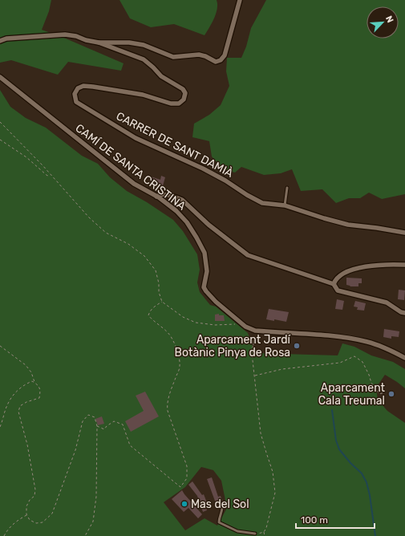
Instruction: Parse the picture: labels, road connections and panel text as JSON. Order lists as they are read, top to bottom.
{
  "streets": {
    "street": ["CARRER DE SANT DAMIÀ", "CAMÍ DE SANTA CRISTINA"]
  },
  "places": ["Aparcament Jardí Botànic Pinya de Rosa", "Aparcament Cala Treumal", "Mas del Sol"],
  "scale_bar": "100 m",
  "north": "top right"
}
